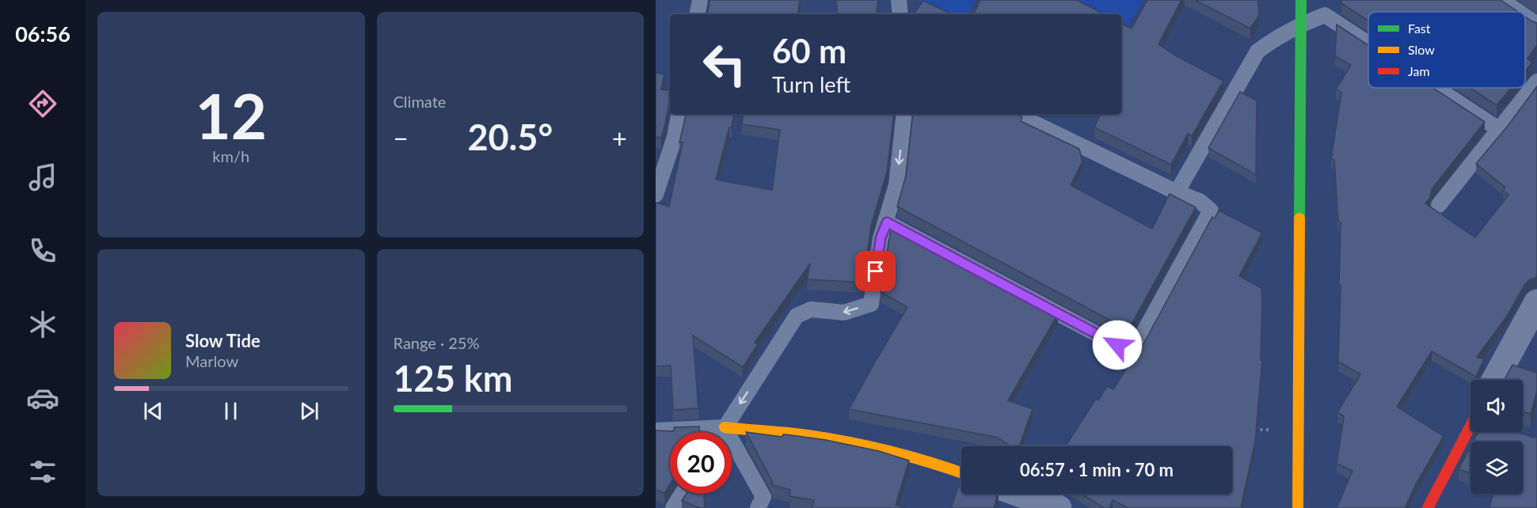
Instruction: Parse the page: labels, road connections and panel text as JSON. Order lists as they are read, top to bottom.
{
  "legend": ["Fast", "Slow", "Jam"],
  "page": {
    "tabs": "06:56",
    "tile": [
      ["12", "km/h"],
      "Climate",
      ["Range · 25%", "125 km"]
    ],
    "turn": ["60 m", "Turn left"],
    "heat": ["−", "20.5°", "+"],
    "song": ["Slow Tide", "Marlow"],
    "limit": "20",
    "trip": "06:57 · 1 min · 70 m"
  }
}
